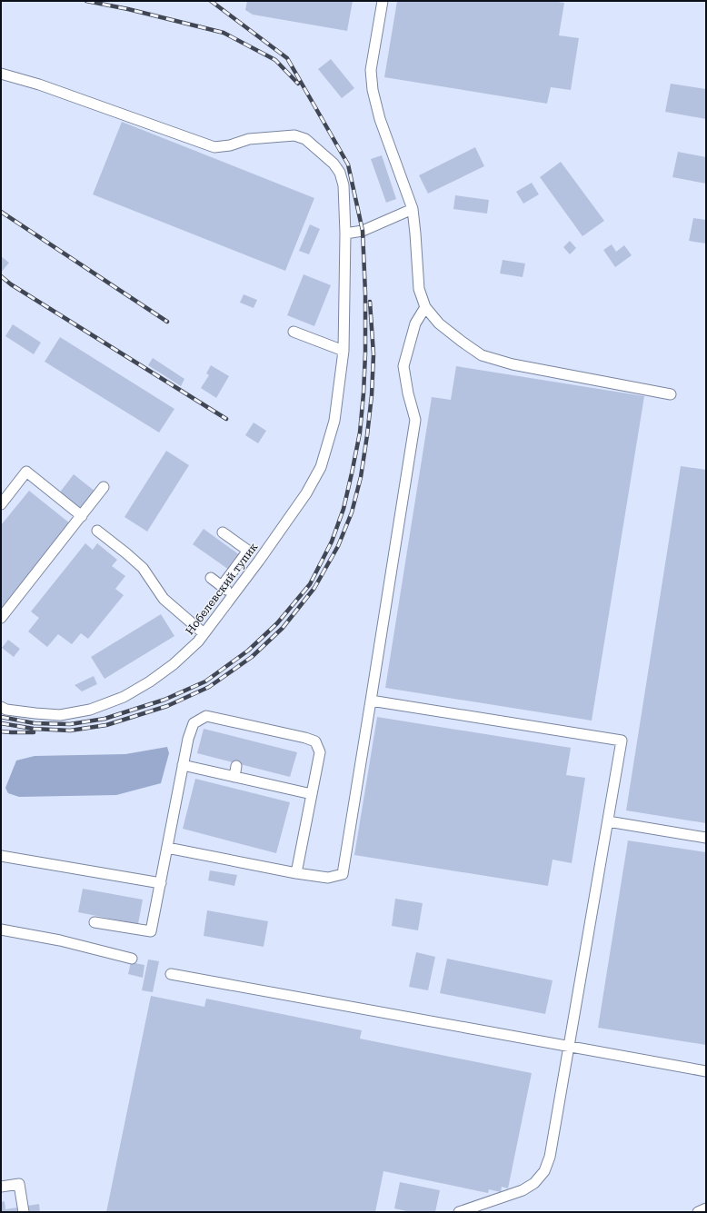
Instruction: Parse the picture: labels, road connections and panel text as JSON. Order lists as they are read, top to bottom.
{
  "streets": {
    "street": ["Нобелевский тупик"]
  }
}
